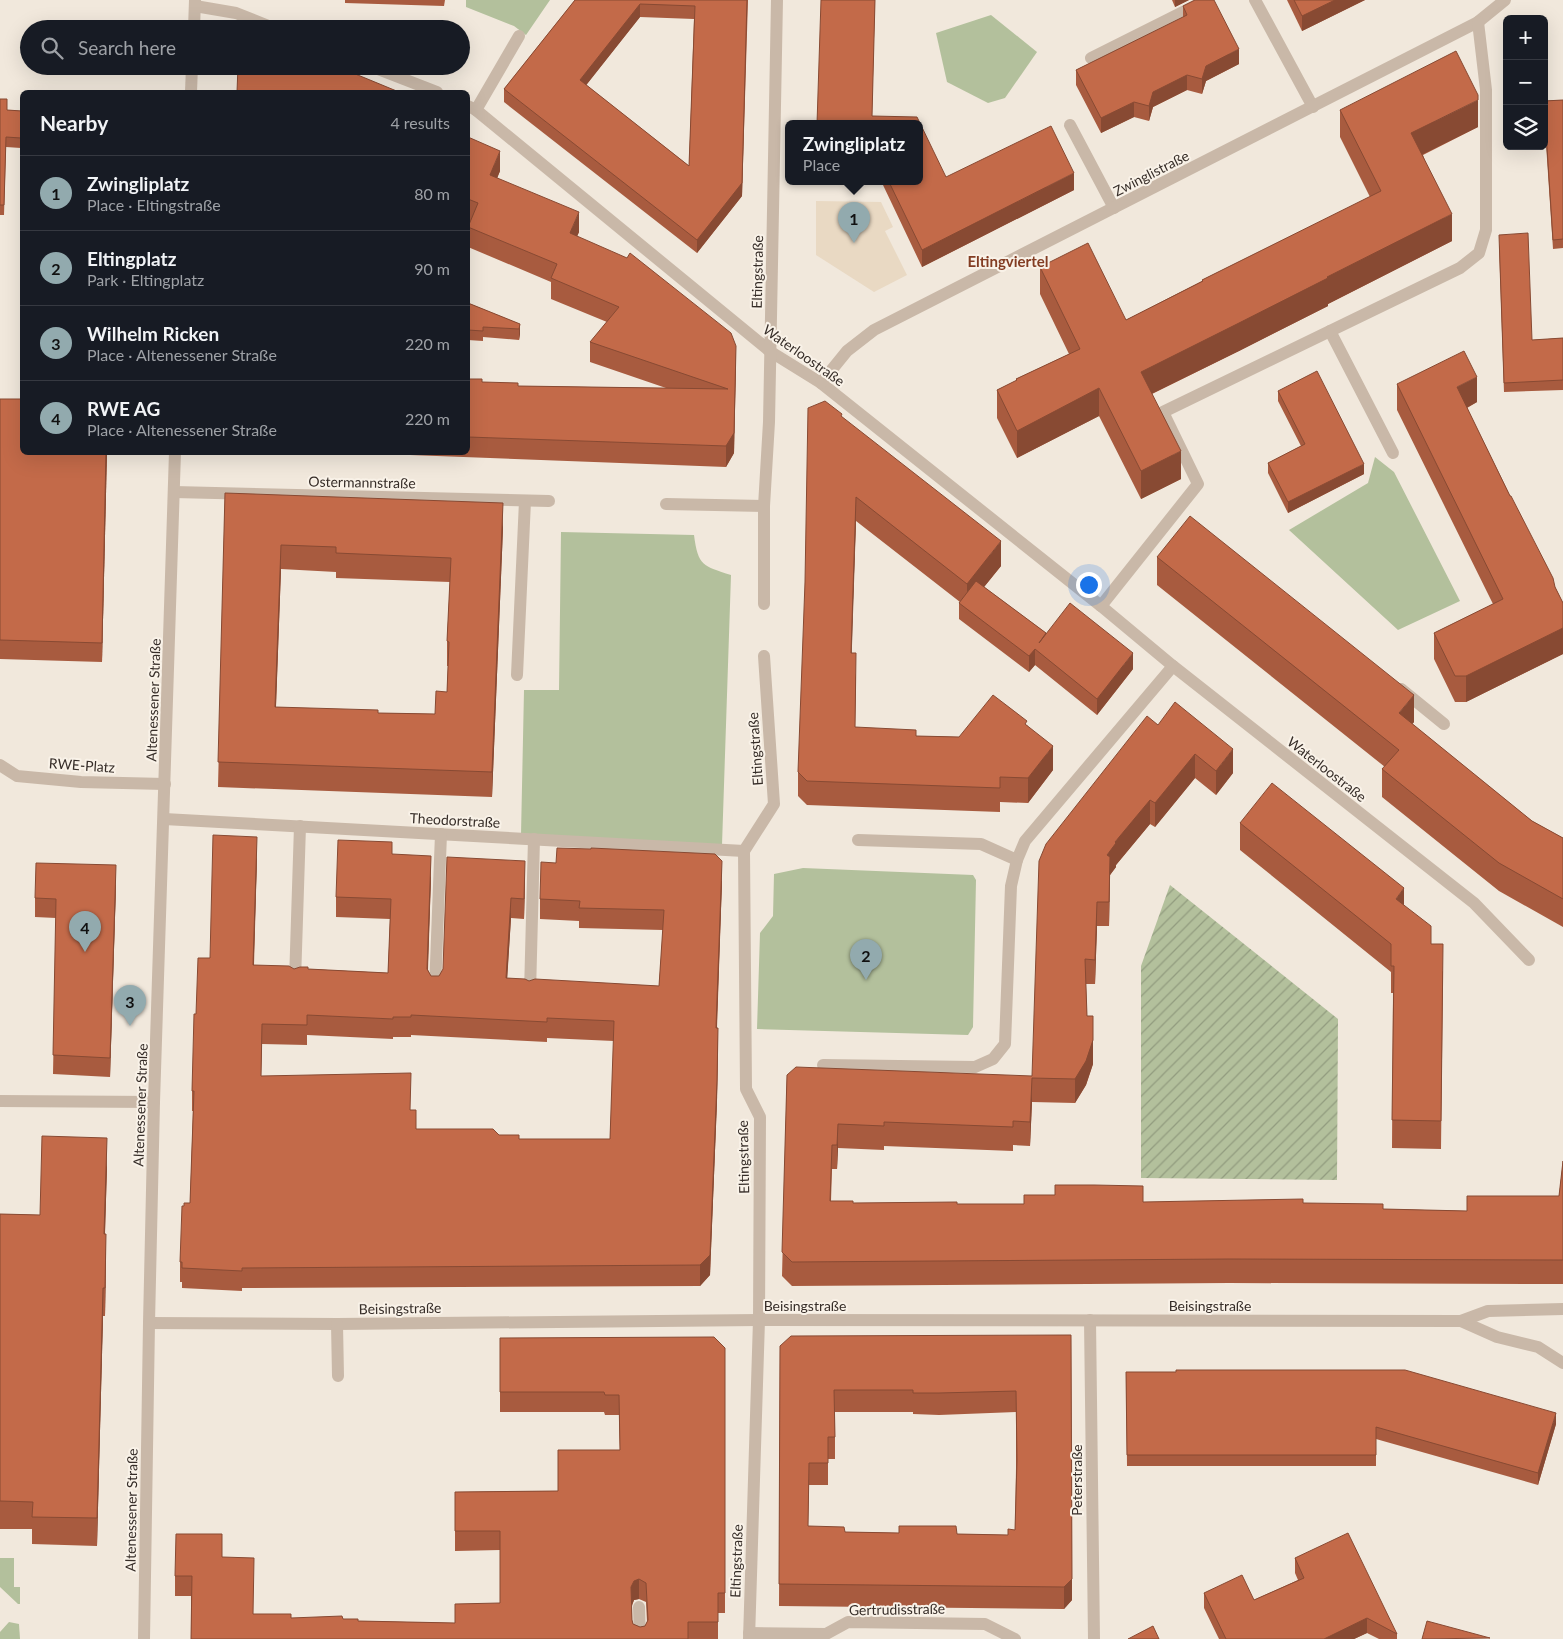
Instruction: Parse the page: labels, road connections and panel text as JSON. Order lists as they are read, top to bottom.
{
  "streets": {
    "street": [
      "Zwinglistraße",
      "Eltingstraße",
      "Waterloostraße",
      "Ostermannstraße",
      "Altenessener Straße",
      "RWE-Platz",
      "Theodorstraße",
      "Beisingstraße",
      "Peterstraße",
      "Gertrudisstraße"
    ]
  },
  "crossings": [
    ["Zwinglistraße", "Waterloostraße"],
    ["Eltingstraße", "Waterloostraße"],
    ["Eltingstraße", "Theodorstraße"],
    ["Eltingstraße", "Beisingstraße"],
    ["Eltingstraße", "Gertrudisstraße"],
    ["Ostermannstraße", "Altenessener Straße"],
    ["Altenessener Straße", "RWE-Platz"],
    ["Altenessener Straße", "Theodorstraße"],
    ["Altenessener Straße", "Beisingstraße"],
    ["Beisingstraße", "Peterstraße"]
  ],
  "districts": ["Eltingviertel"],
  "page": {
    "map_buttons": ["+", "−"],
    "search": "Search here",
    "heading": ["Nearby", "4 results"],
    "popup": ["Zwingliplatz", "Place"],
    "list": [
      {
        "mark": "1",
        "name": "Zwingliplatz",
        "note": "Place · Eltingstraße",
        "value": "80 m"
      },
      {
        "mark": "2",
        "name": "Eltingplatz",
        "note": "Park · Eltingplatz",
        "value": "90 m"
      },
      {
        "mark": "3",
        "name": "Wilhelm Ricken",
        "note": "Place · Altenessener Straße",
        "value": "220 m"
      },
      {
        "mark": "4",
        "name": "RWE AG",
        "note": "Place · Altenessener Straße",
        "value": "220 m"
      }
    ],
    "pins": [
      "1",
      "4",
      "2",
      "3"
    ]
  }
}
